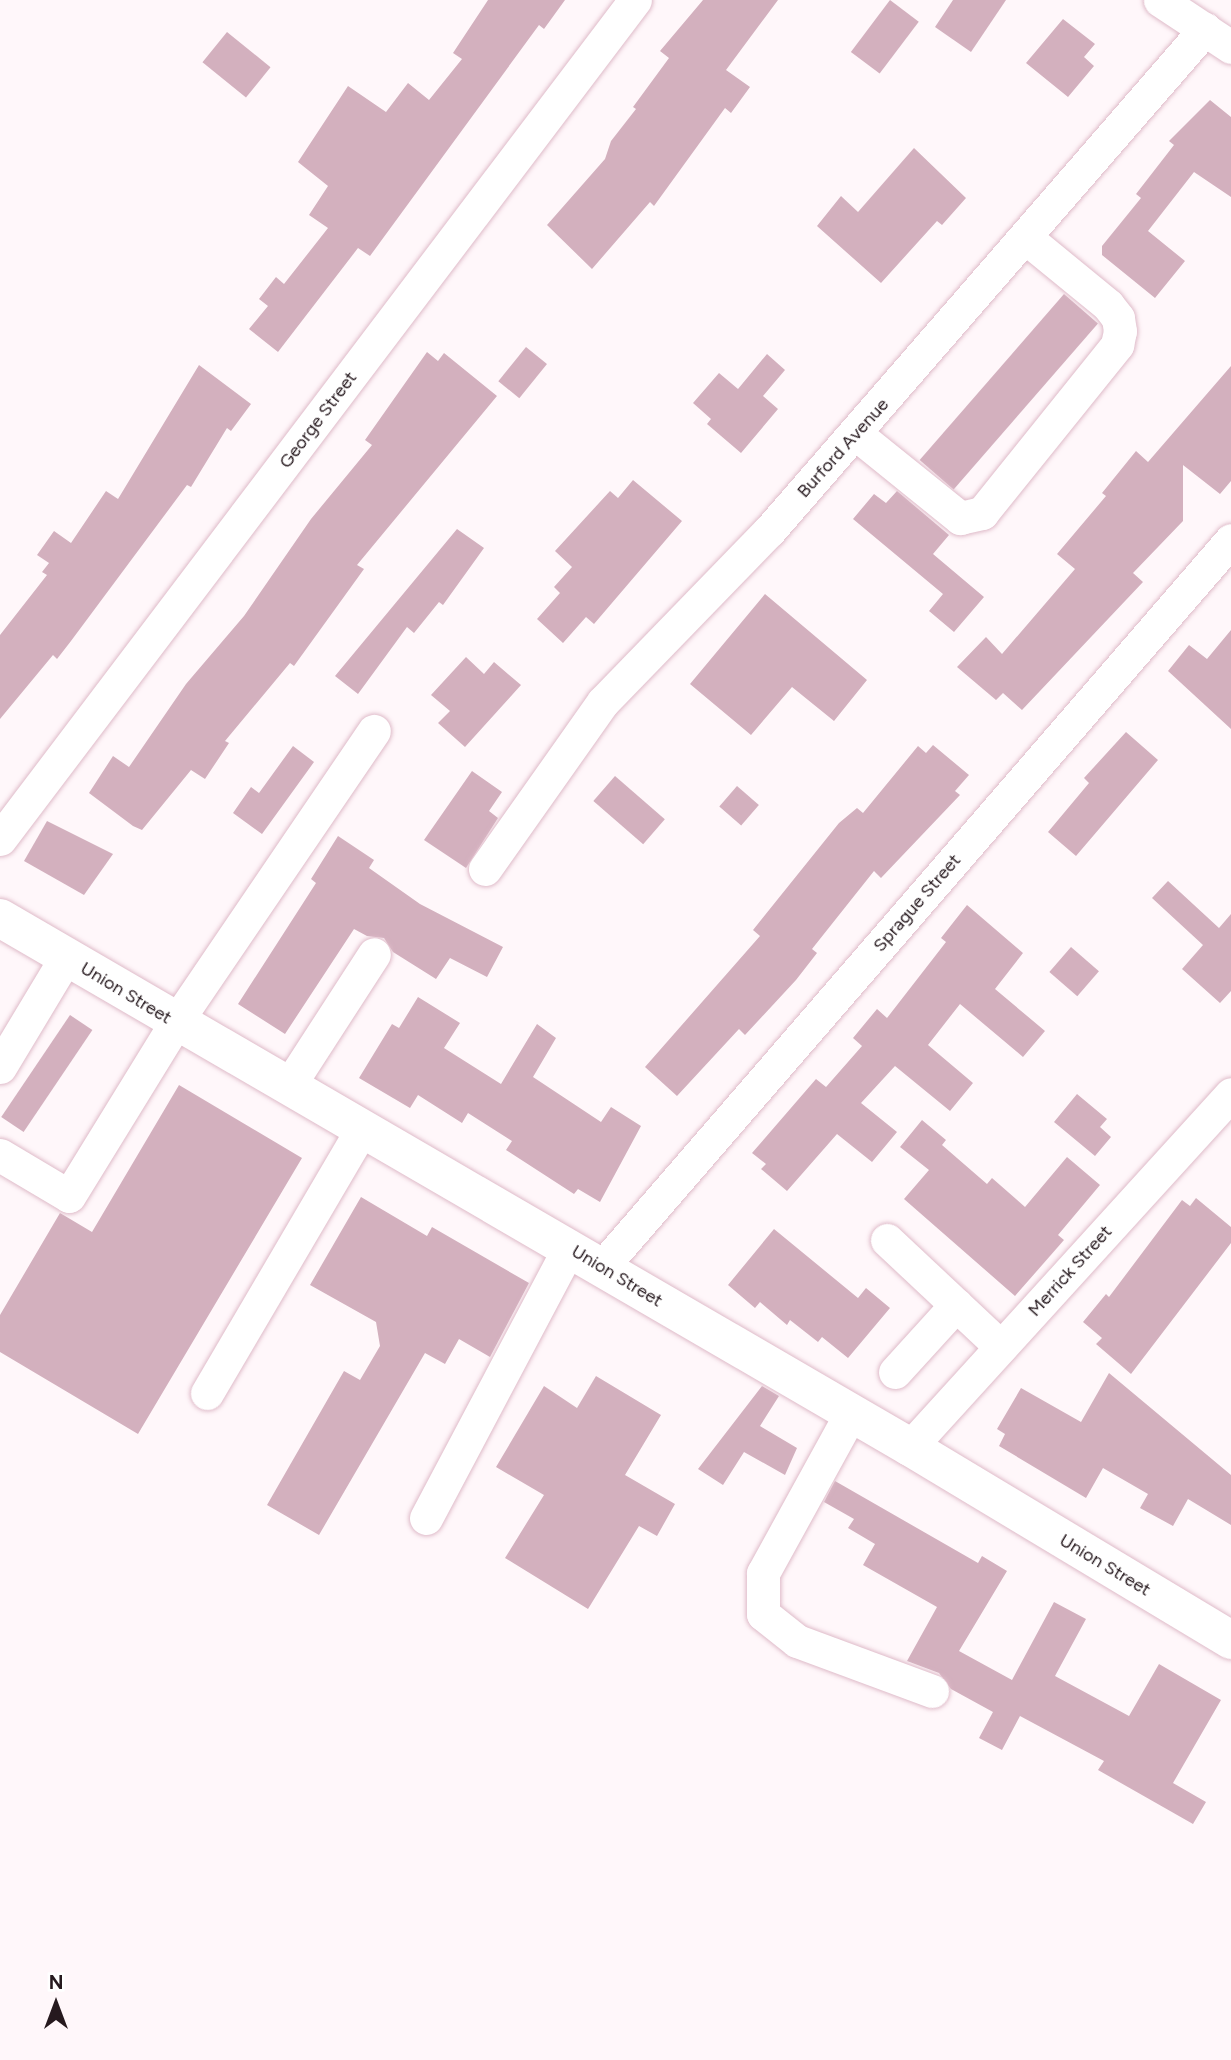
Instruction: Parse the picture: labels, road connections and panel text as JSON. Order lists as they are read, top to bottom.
{
  "streets": {
    "main road": ["Union Street"],
    "street": [
      "George Street",
      "Burford Avenue",
      "Sprague Street",
      "Merrick Street"
    ]
  },
  "crossings": [
    ["Sprague Street", "Union Street"],
    ["Union Street", "Merrick Street"]
  ],
  "north": "top"
}
